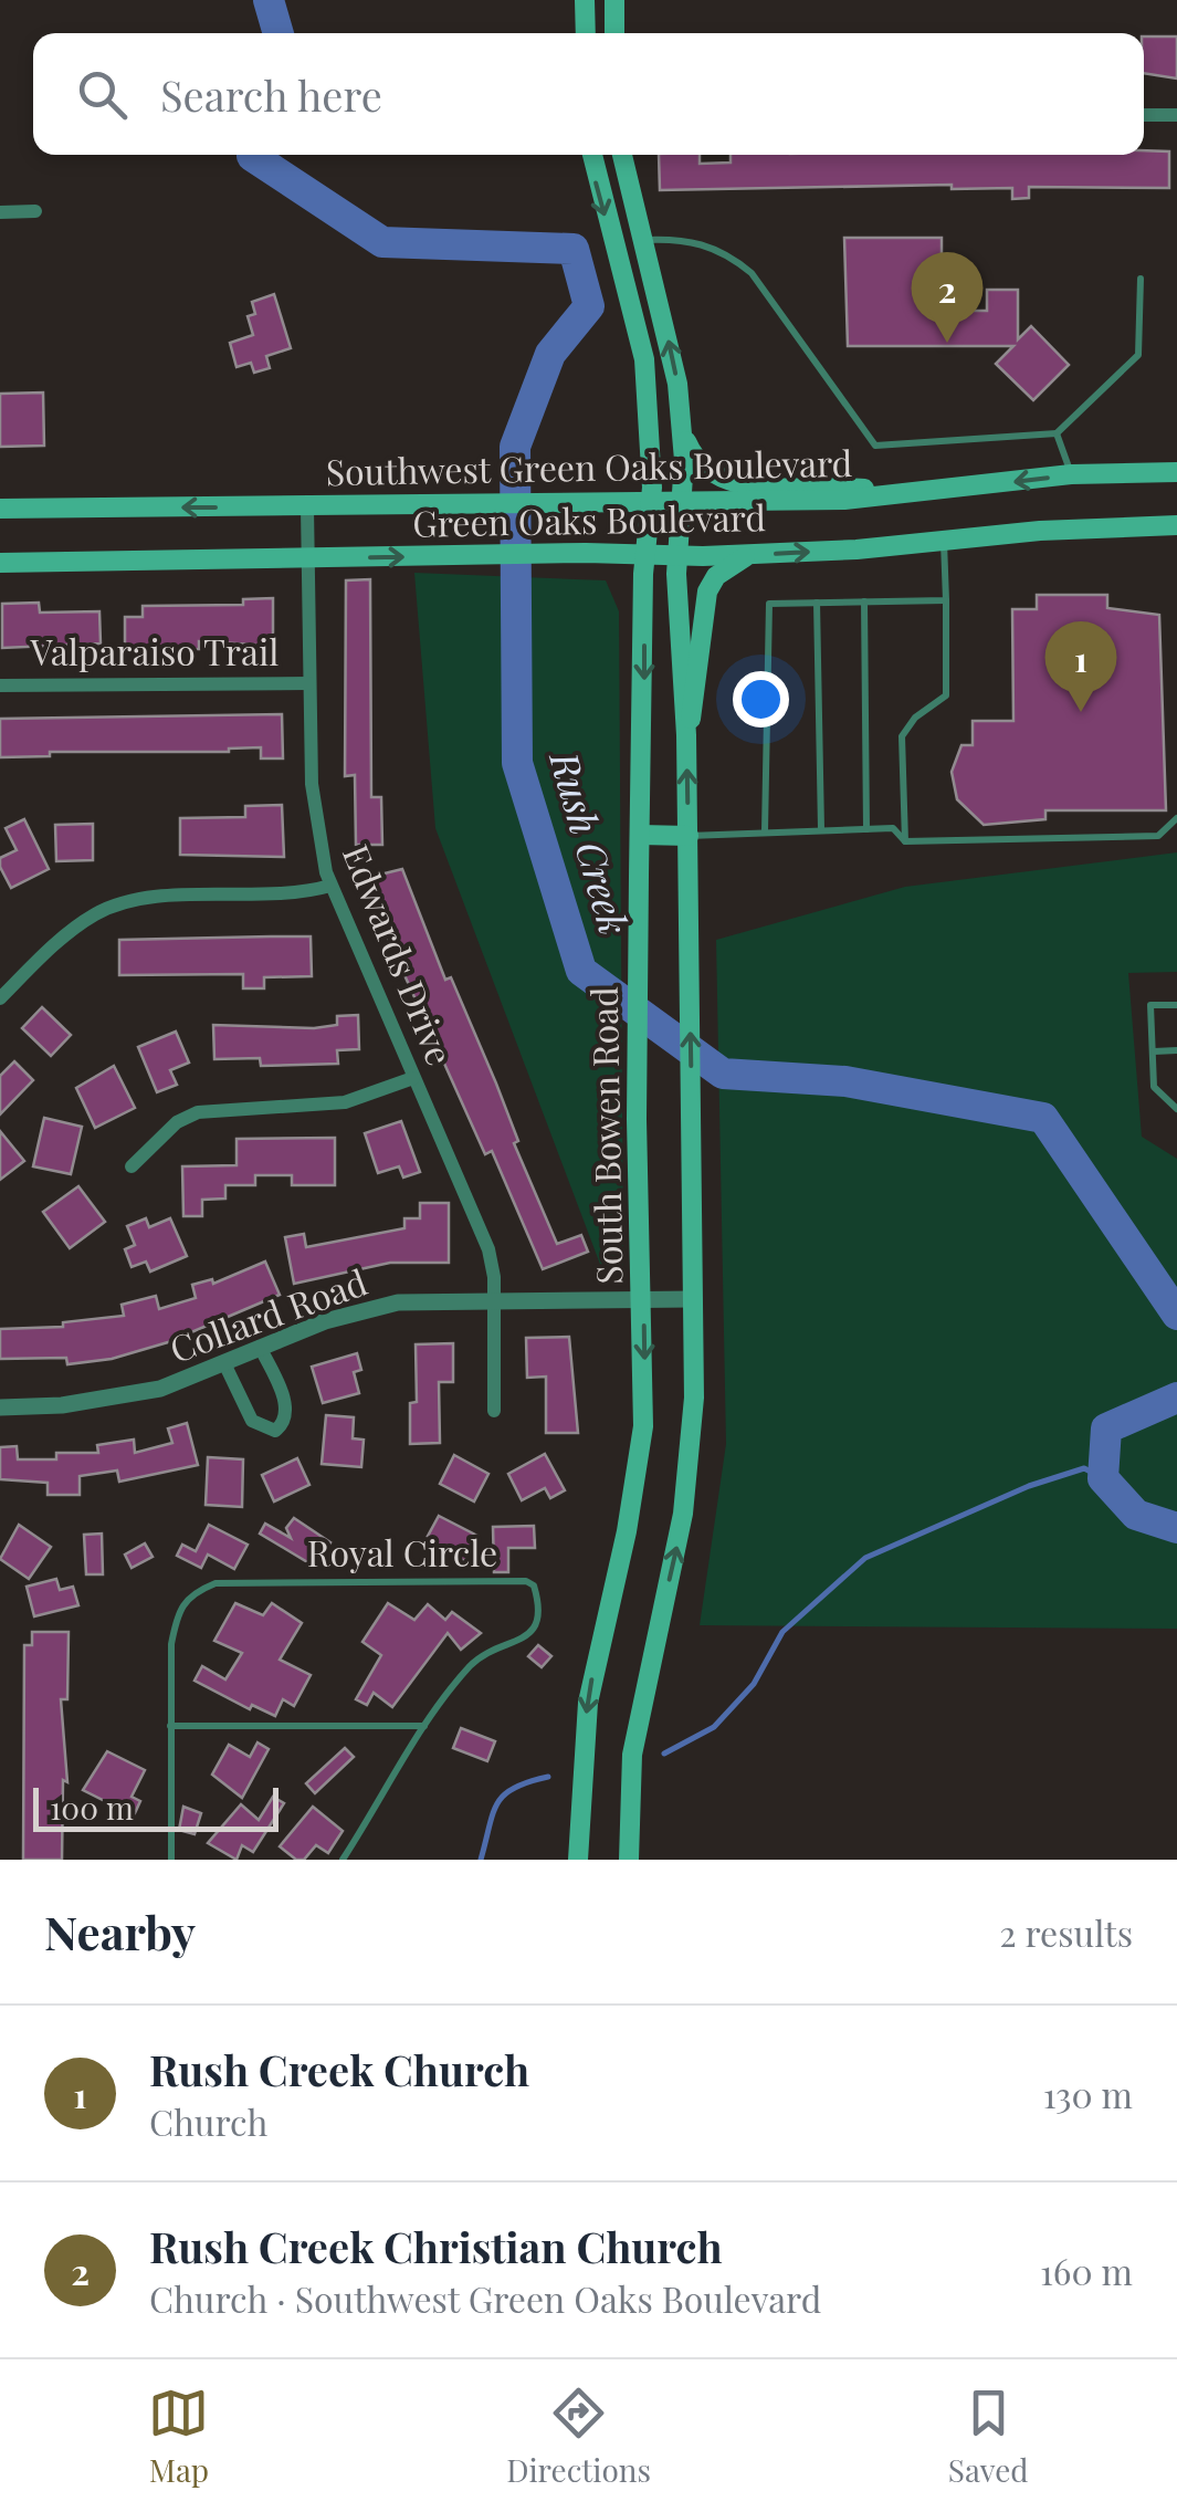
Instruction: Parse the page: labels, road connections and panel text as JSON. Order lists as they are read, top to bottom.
{
  "streets": {
    "main road": ["Southwest Green Oaks Boulevard", "Green Oaks Boulevard", "South Bowen Road"],
    "street": ["Valparaiso Trail", "Edwards Drive", "Collard Road"],
    "lane": ["Royal Circle"]
  },
  "crossings": [
    ["Southwest Green Oaks Boulevard", "Edwards Drive"],
    ["Southwest Green Oaks Boulevard", "South Bowen Road"],
    ["Green Oaks Boulevard", "Edwards Drive"],
    ["Green Oaks Boulevard", "South Bowen Road"],
    ["Valparaiso Trail", "Edwards Drive"],
    ["Edwards Drive", "Collard Road"],
    ["South Bowen Road", "Collard Road"]
  ],
  "one_way": ["Southwest Green Oaks Boulevard", "Green Oaks Boulevard"],
  "water": ["Rush Creek"],
  "scale_bar": "100 m",
  "page": {
    "search": "Search here",
    "pins": ["2", "1"],
    "scale": "100 m",
    "heading": ["Nearby", "2 results"],
    "list": [
      {
        "mark": "1",
        "name": "Rush Creek Church",
        "note": "Church",
        "value": "130 m"
      },
      {
        "mark": "2",
        "name": "Rush Creek Christian Church",
        "note": "Church · Southwest Green Oaks Boulevard",
        "value": "160 m"
      }
    ],
    "nav": ["Map", "Directions", "Saved"]
  }
}
